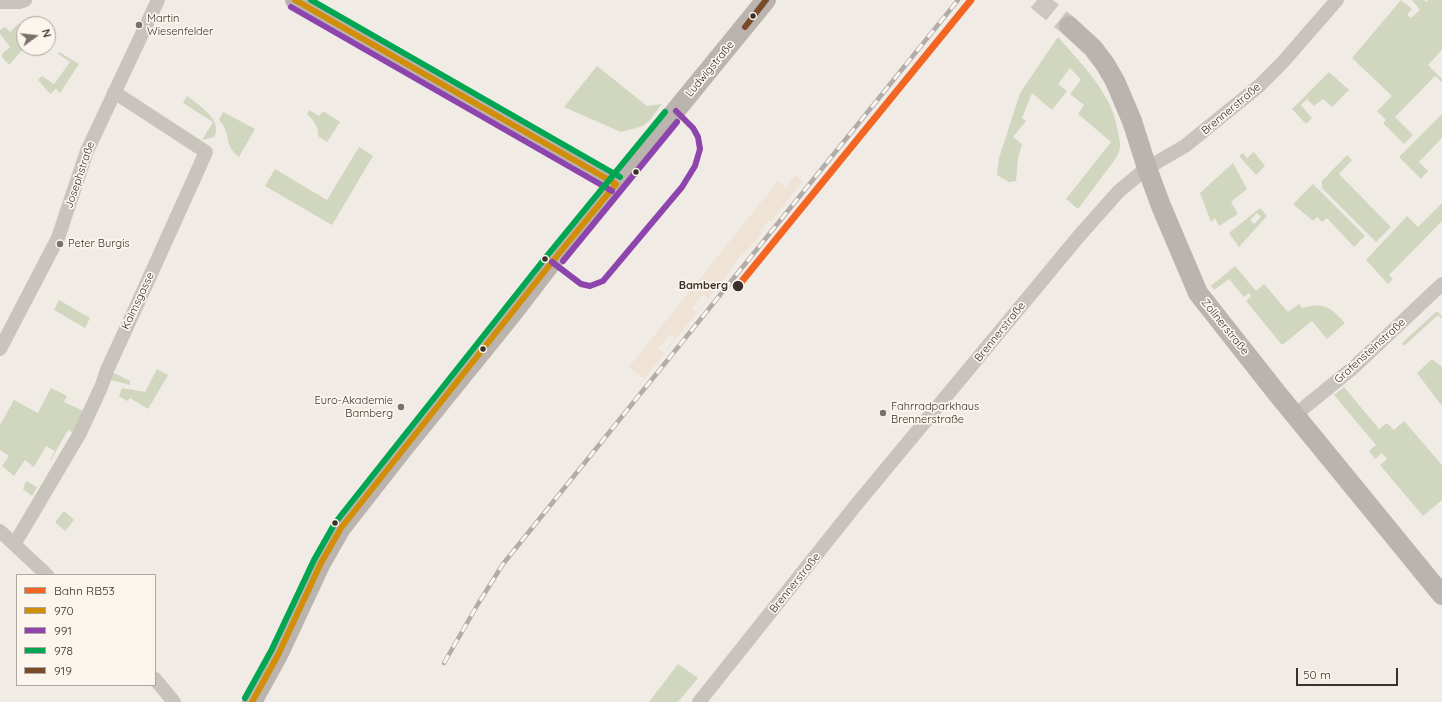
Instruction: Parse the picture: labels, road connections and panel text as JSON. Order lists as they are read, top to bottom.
{
  "streets": {
    "street": [
      "Ludwigstraße",
      "Brennerstraße",
      "Josephstraße",
      "Kaimsgasse",
      "Zollnerstraße",
      "Grafensteinstraße"
    ]
  },
  "crossings": [
    ["Brennerstraße", "Zollnerstraße"],
    ["Josephstraße", "Kaimsgasse"],
    ["Zollnerstraße", "Grafensteinstraße"]
  ],
  "places": [
    "Martin Wiesenfelder",
    "Peter Burgis",
    "Bamberg",
    "Euro-Akademie Bamberg",
    "Fahrradparkhaus Brennerstraße"
  ],
  "lines": [
    "rail line RB53",
    "transit line 970",
    "transit line 978",
    "transit line 919",
    "transit line 991"
  ],
  "legend": [
    "Bahn RB53",
    "970",
    "991",
    "978",
    "919"
  ],
  "scale_bar": "50 m",
  "north": "right"
}
